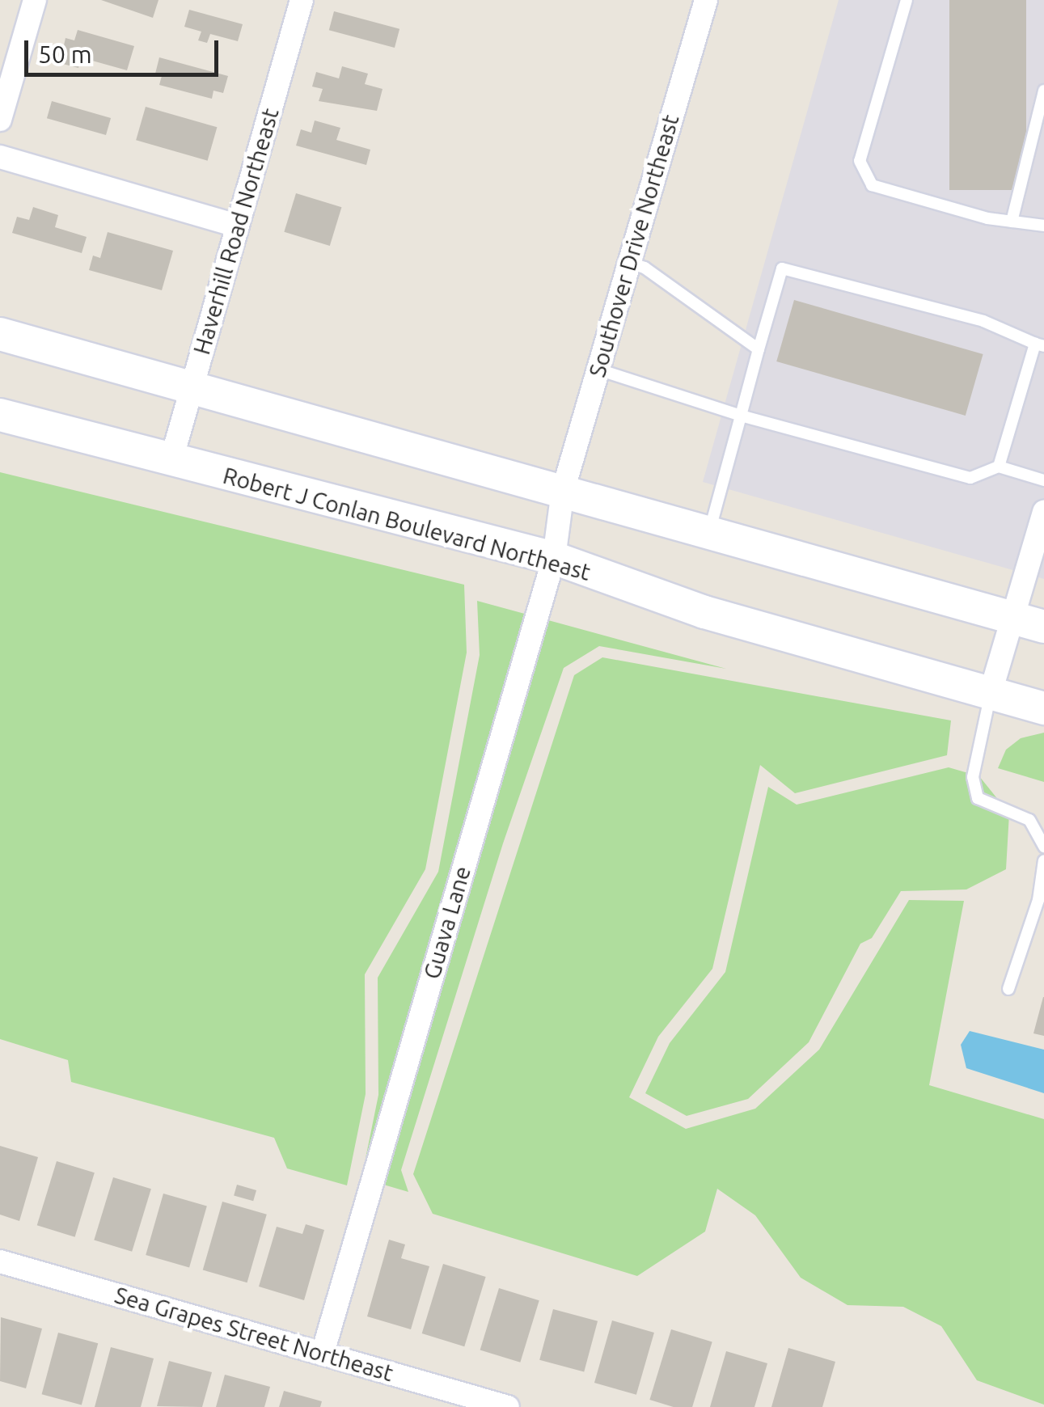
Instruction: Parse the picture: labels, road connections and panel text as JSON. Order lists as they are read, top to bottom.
{
  "streets": {
    "main road": ["Robert J Conlan Boulevard Northeast"],
    "street": [
      "Haverhill Road Northeast",
      "Southover Drive Northeast",
      "Guava Lane",
      "Sea Grapes Street Northeast"
    ]
  },
  "crossings": [
    ["Haverhill Road Northeast", "Robert J Conlan Boulevard Northeast"],
    ["Southover Drive Northeast", "Guava Lane"],
    ["Robert J Conlan Boulevard Northeast", "Guava Lane"],
    ["Guava Lane", "Sea Grapes Street Northeast"]
  ],
  "scale_bar": "50 m"
}
